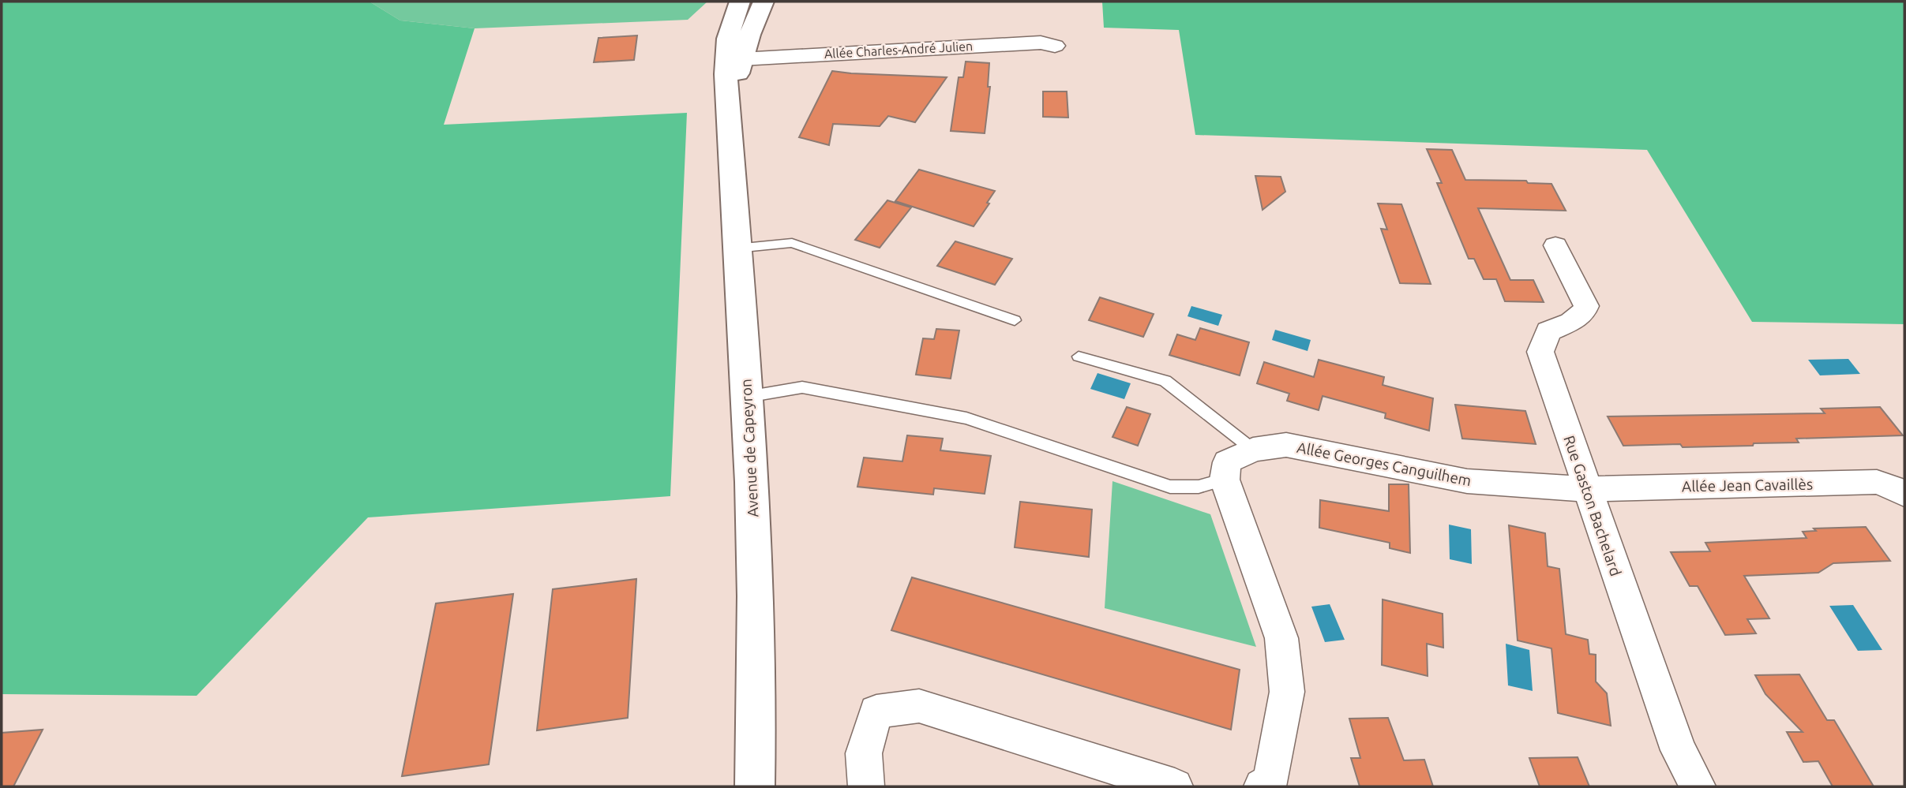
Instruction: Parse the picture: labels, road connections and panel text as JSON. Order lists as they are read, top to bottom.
{
  "streets": {
    "main road": ["Avenue de Capeyron"],
    "street": [
      "Allée Charles-André Julien",
      "Allée Georges Canguilhem",
      "Allée Jean Cavaillès",
      "Rue Gaston Bachelard"
    ]
  },
  "crossings": [
    ["Allée Charles-André Julien", "Avenue de Capeyron"],
    ["Allée Georges Canguilhem", "Allée Jean Cavaillès"],
    ["Allée Georges Canguilhem", "Rue Gaston Bachelard"],
    ["Allée Jean Cavaillès", "Rue Gaston Bachelard"]
  ]
}
